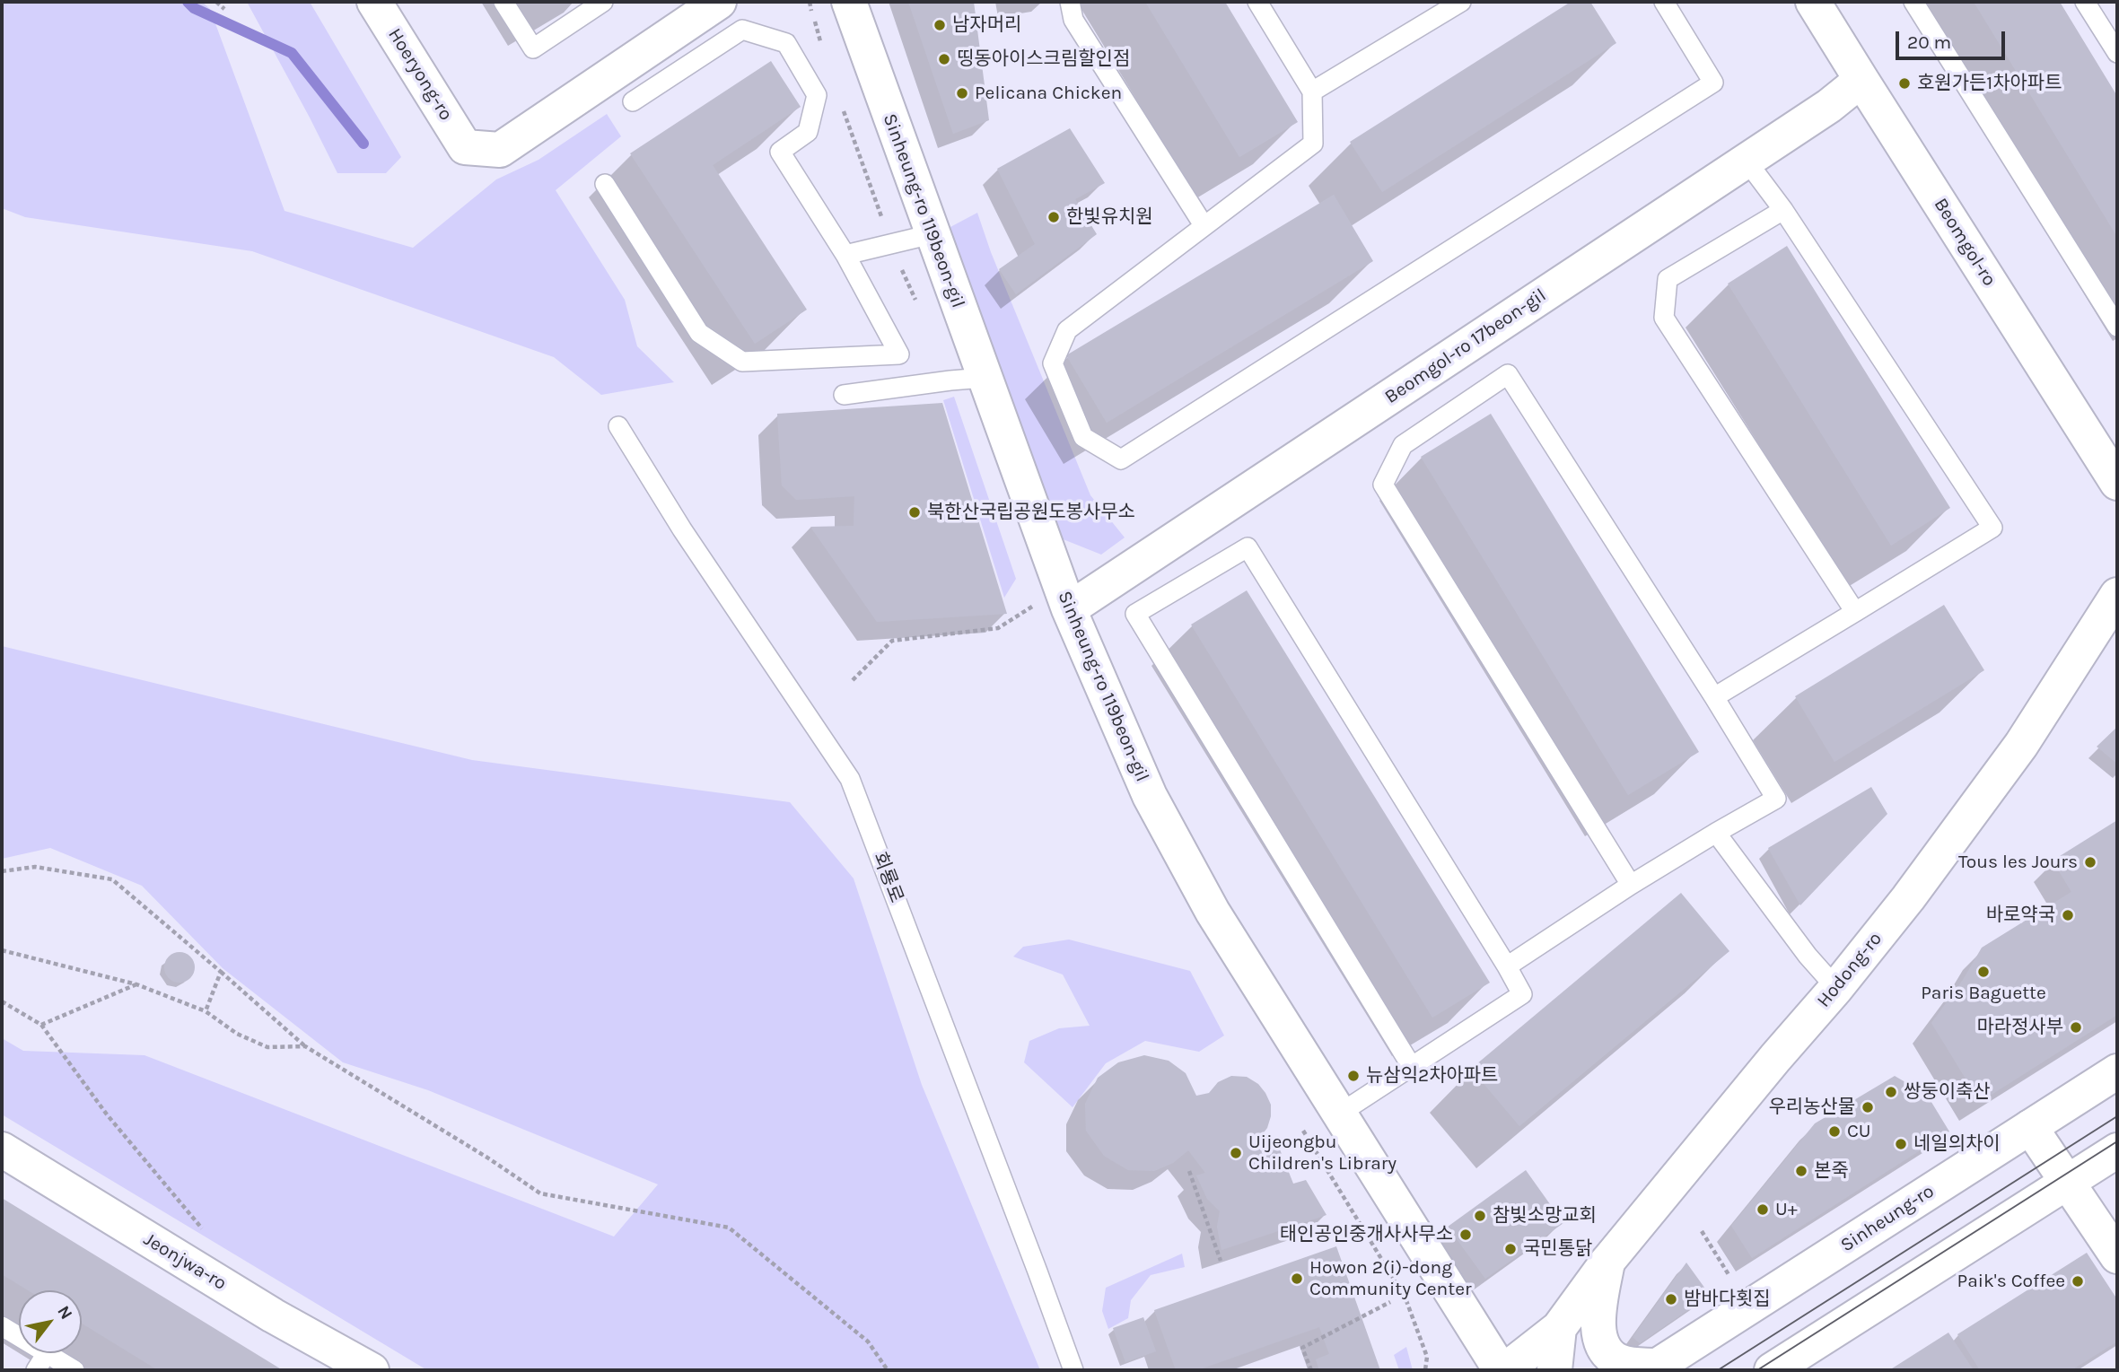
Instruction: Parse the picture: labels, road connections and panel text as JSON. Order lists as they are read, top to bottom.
{
  "streets": {
    "street": [
      "Hoeryong-ro",
      "Sinheung-ro 119beon-gil",
      "Beomgol-ro",
      "Beomgol-ro 17beon-gil",
      "Hodong-ro",
      "Sinheung-ro",
      "Jeonjwa-ro"
    ],
    "lane": ["회룡로"]
  },
  "crossings": [
    ["Sinheung-ro 119beon-gil", "Beomgol-ro 17beon-gil"],
    ["Sinheung-ro 119beon-gil", "Hodong-ro"],
    ["Beomgol-ro", "Beomgol-ro 17beon-gil"],
    ["Hodong-ro", "Sinheung-ro"]
  ],
  "places": [
    "남자머리",
    "띵동아이스크림할인점",
    "호원가든1차아파트",
    "Pelicana Chicken",
    "한빛유치원",
    "북한산국립공원도봉사무소",
    "Tous les Jours",
    "바로약국",
    "Paris Baguette",
    "마라정사부",
    "뉴삼익2차아파트",
    "쌍둥이축산",
    "우리농산물",
    "CU",
    "네일의차이",
    "Uijeongbu Children's Library",
    "본죽",
    "U+",
    "참빛소망교회",
    "태인공인중개사사무소",
    "국민통닭",
    "Howon 2(i)-dong Community Center",
    "Paik's Coffee",
    "밤바다횟집"
  ],
  "scale_bar": "20 m",
  "north": "top right"
}
